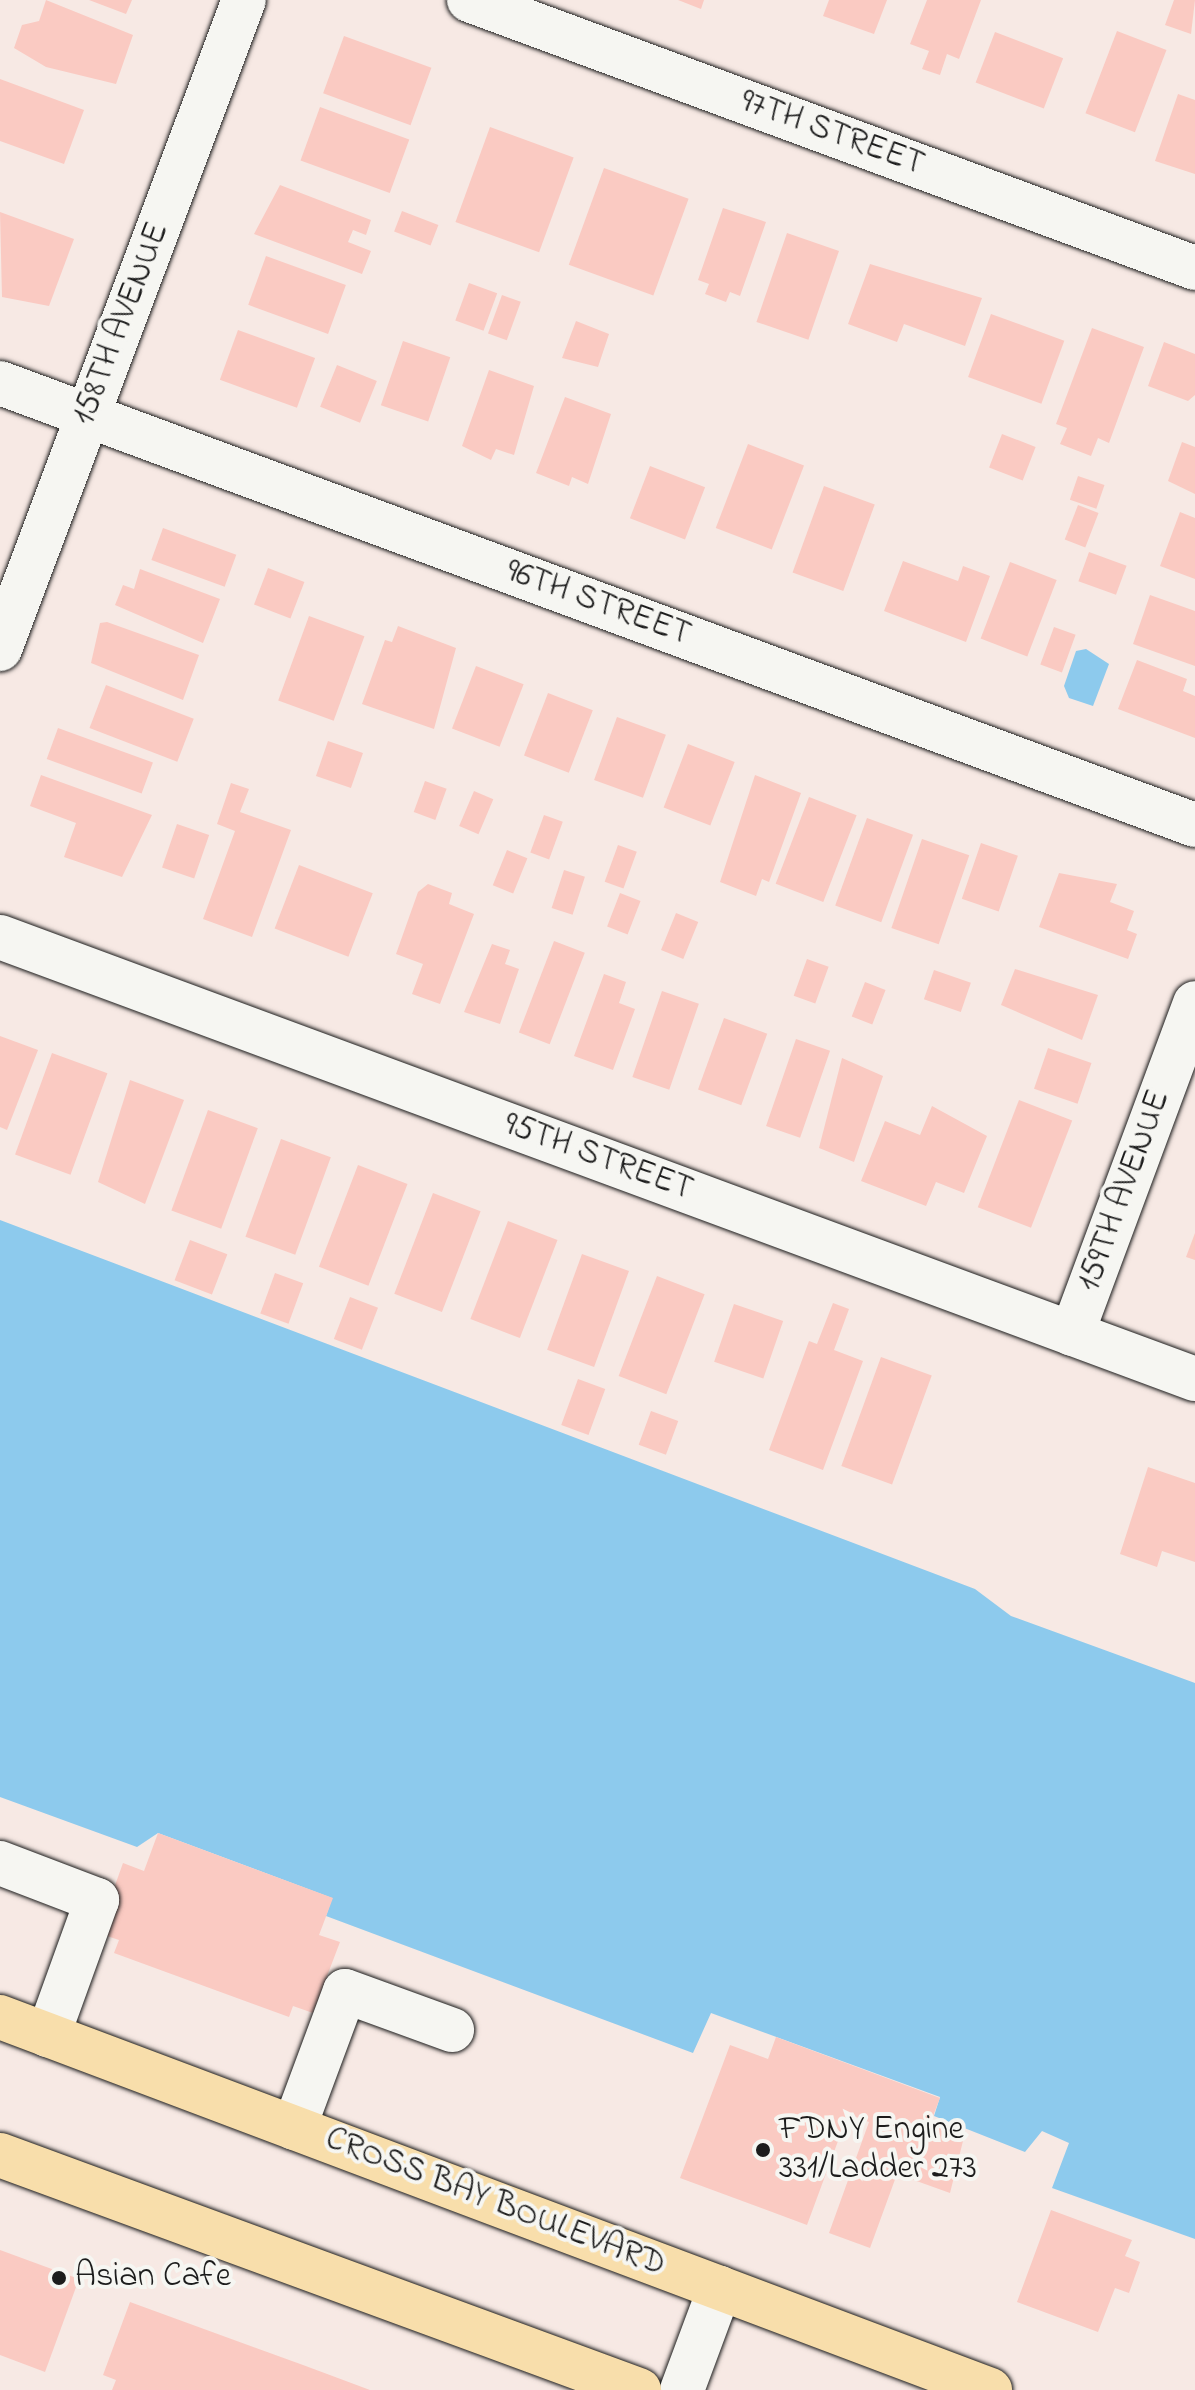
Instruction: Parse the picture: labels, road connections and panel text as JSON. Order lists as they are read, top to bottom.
{
  "streets": {
    "main road": ["CROSS BAY BOULEVARD"],
    "street": [
      "97TH STREET",
      "158TH AVENUE",
      "96TH STREET",
      "95TH STREET",
      "159TH AVENUE"
    ]
  },
  "crossings": [
    ["158TH AVENUE", "96TH STREET"],
    ["95TH STREET", "159TH AVENUE"]
  ],
  "places": ["FDNY Engine 331/Ladder 273", "Asian Cafe"]
}
